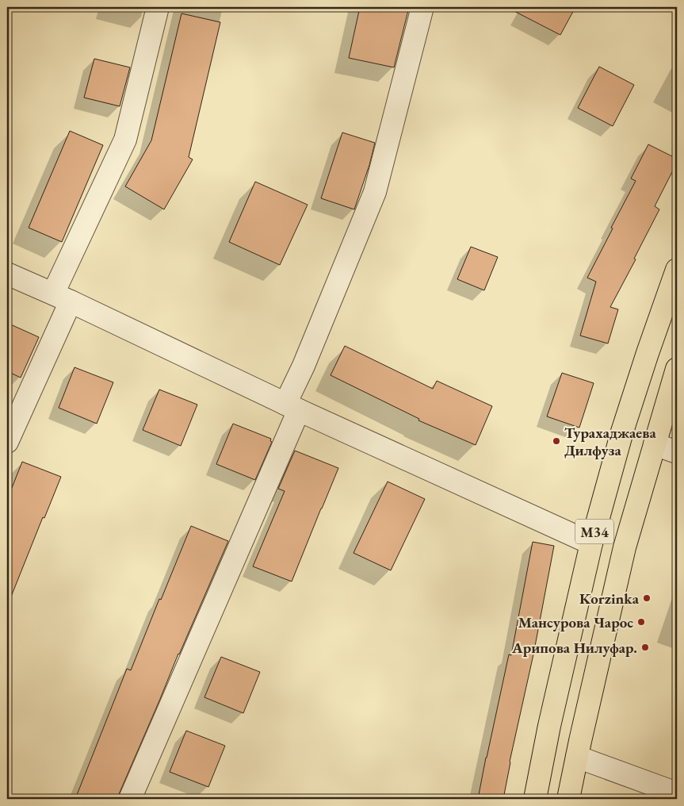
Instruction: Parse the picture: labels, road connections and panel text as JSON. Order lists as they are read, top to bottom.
{
  "streets": {
    "main road": ["M34"]
  },
  "places": [
    "Турахаджаева Дилфуза",
    "Korzinka",
    "Мансурова Чарос",
    "Арипова Нилуфар."
  ]
}
